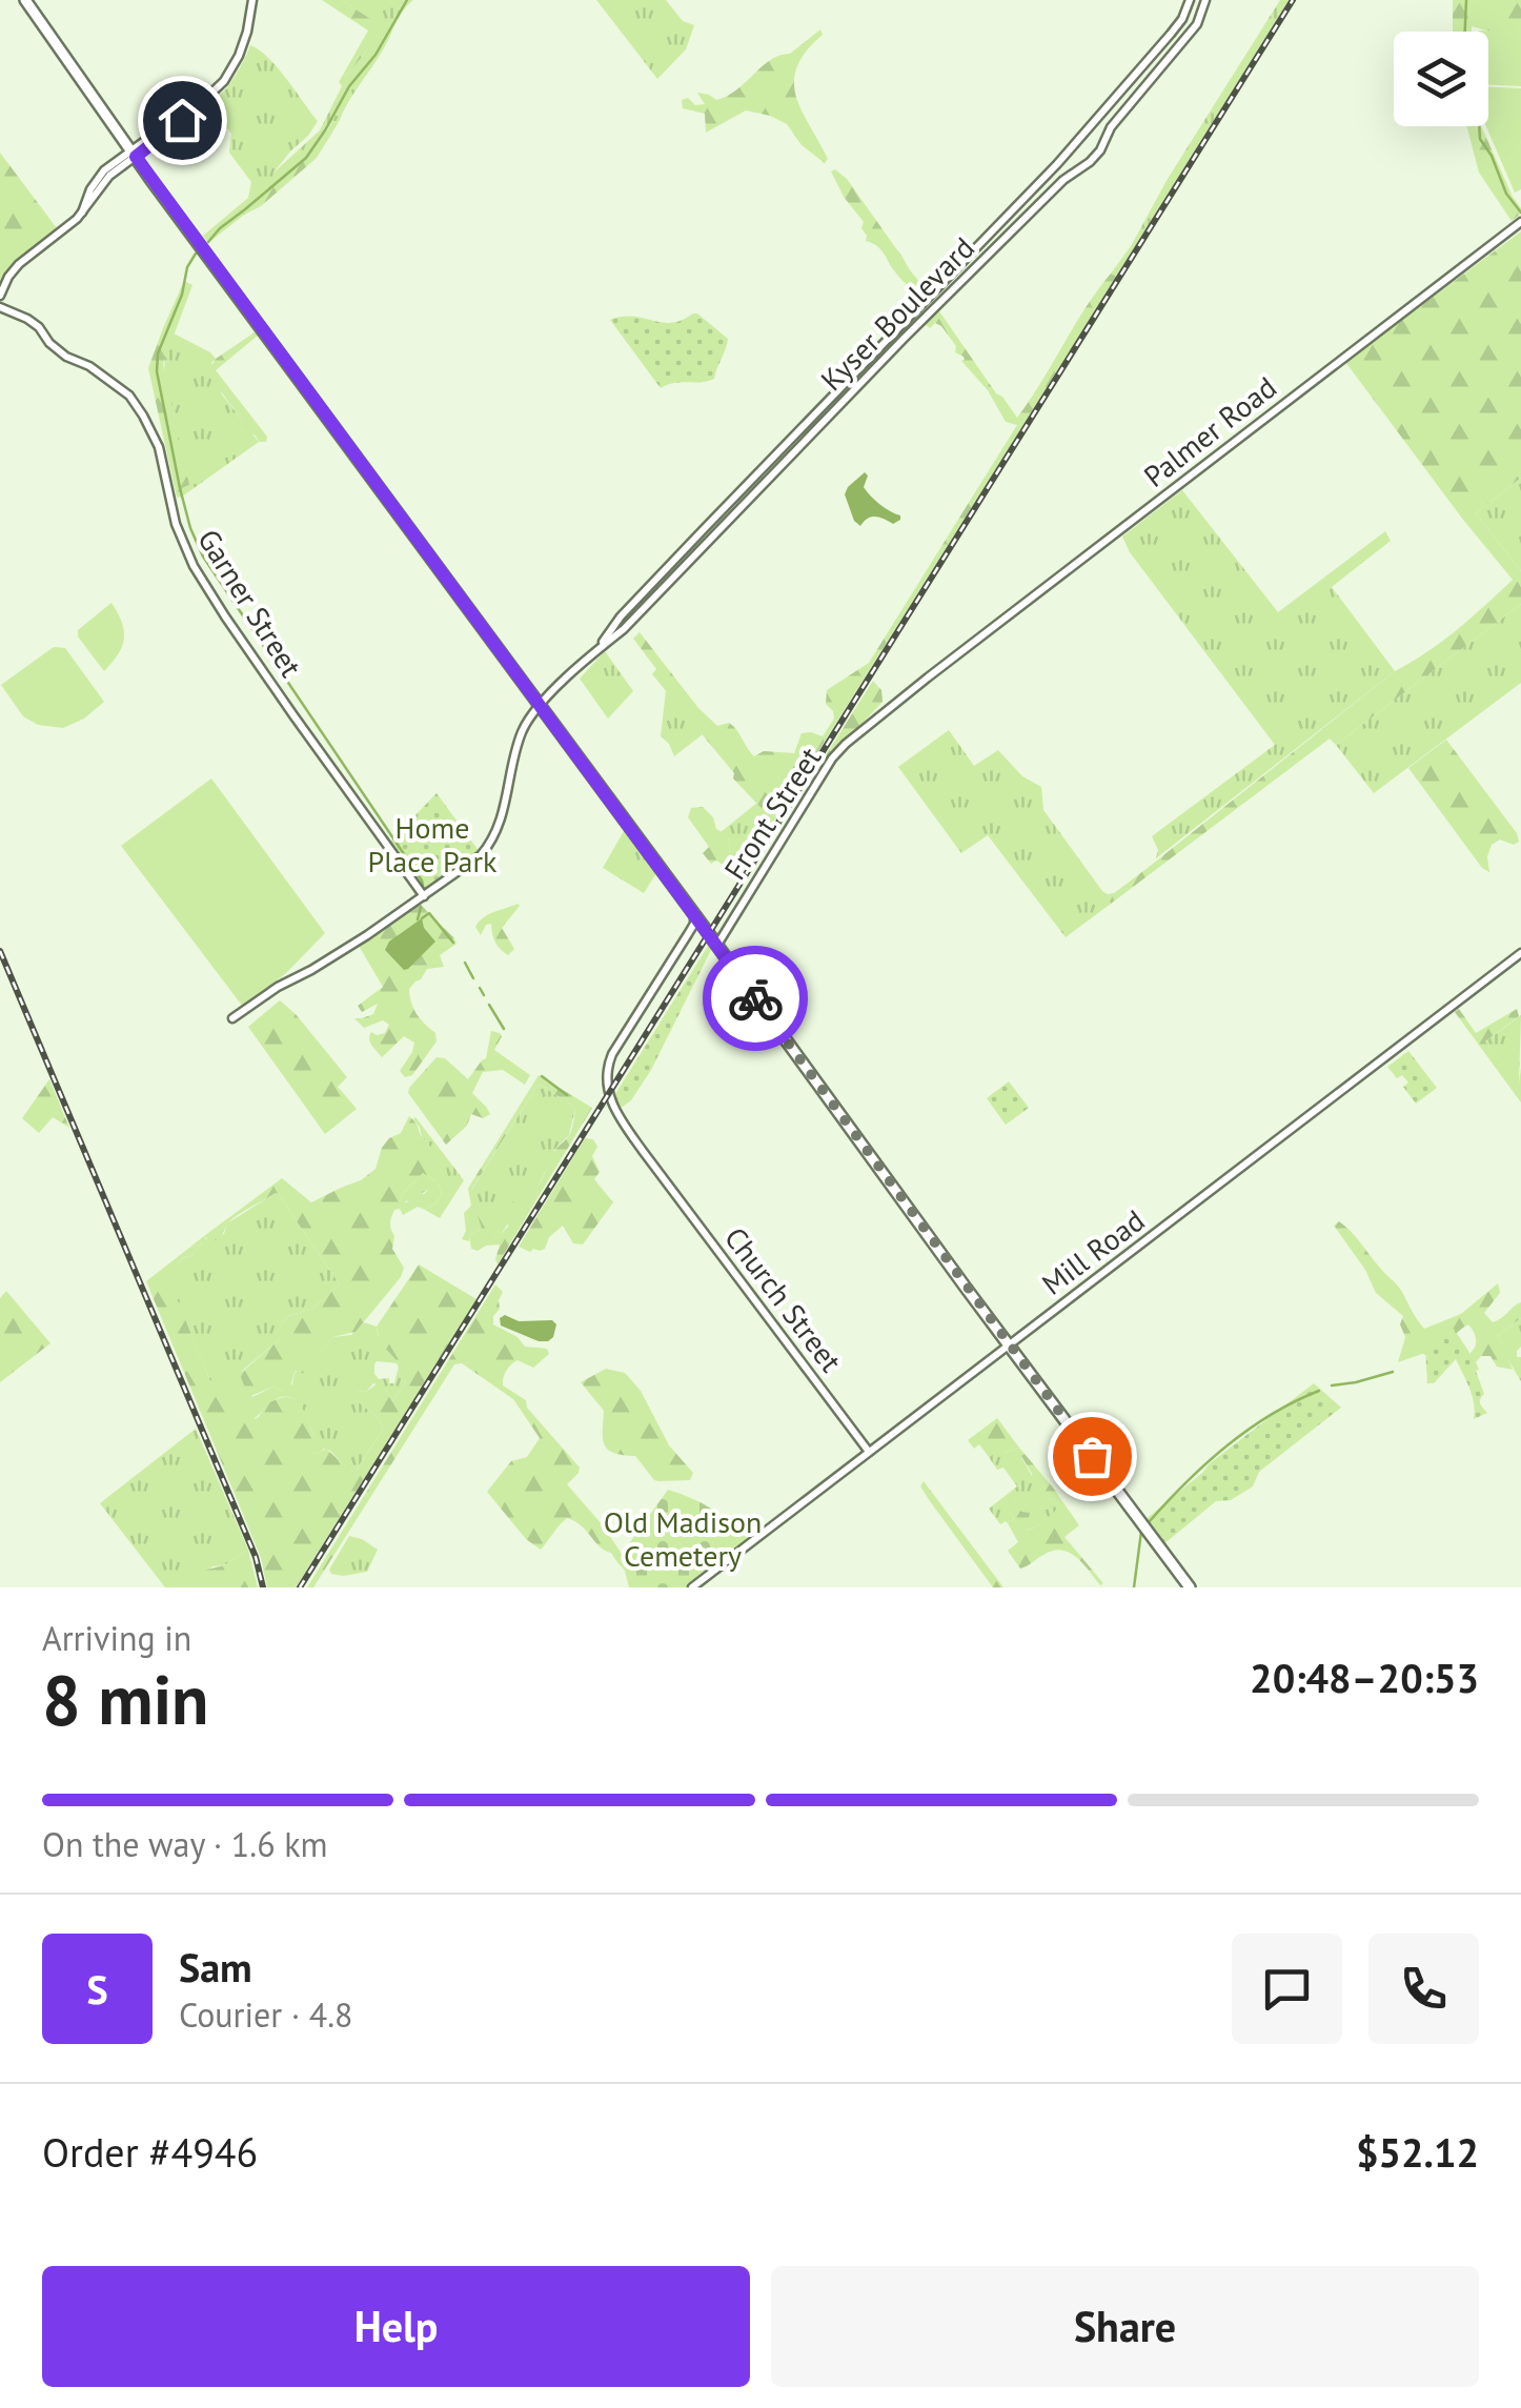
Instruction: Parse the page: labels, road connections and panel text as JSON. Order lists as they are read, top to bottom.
{
  "streets": {
    "street": [
      "Kyser Boulevard",
      "Palmer Road",
      "Garner Street",
      "Front Street",
      "Mill Road",
      "Church Street"
    ]
  },
  "crossings": [
    ["Kyser Boulevard", "Garner Street"],
    ["Palmer Road", "Front Street"],
    ["Mill Road", "Church Street"]
  ],
  "parks": ["Home Place Park", "Old Madison Cemetery"],
  "page": {
    "heading": ["8 min", "Arriving in", "20:48–20:53"],
    "panel": [
      "Sam",
      "Courier · 4.8",
      "Order #4946",
      "$52.12"
    ],
    "bar": "On the way · 1.6 km",
    "round": "S",
    "buttons": ["Help", "Share"]
  }
}
